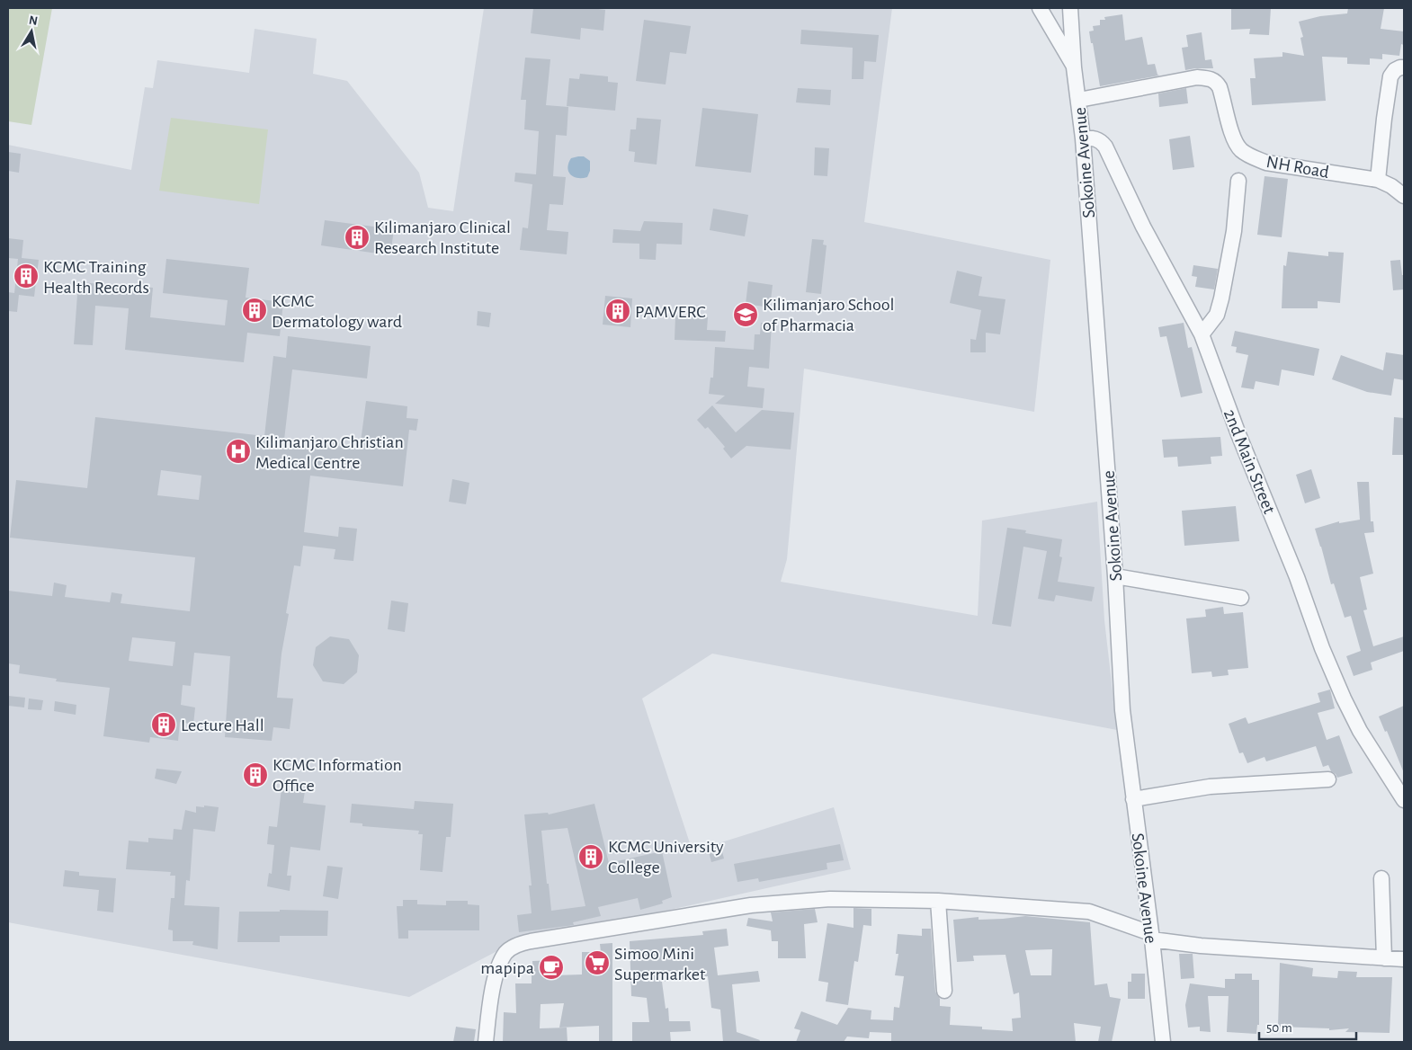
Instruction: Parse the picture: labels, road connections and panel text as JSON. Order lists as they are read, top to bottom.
{
  "streets": {
    "street": ["Sokoine Avenue", "NH Road", "2nd Main Street"]
  },
  "crossings": [
    ["Sokoine Avenue", "NH Road"],
    ["Sokoine Avenue", "2nd Main Street"]
  ],
  "places": {
    "building": [
      "Kilimanjaro Clinical Research Institute",
      "KCMC Training Health Records",
      "KCMC Dermatology ward",
      "PAMVERC",
      "Lecture Hall",
      "KCMC Information Office",
      "KCMC University College"
    ],
    "school or university": ["Kilimanjaro School of Pharmacia"],
    "hospital": ["Kilimanjaro Christian Medical Centre"],
    "supermarket": ["Simoo Mini Supermarket"],
    "cafe": ["mapipa"]
  },
  "scale_bar": "50 m",
  "north": "top"
}
